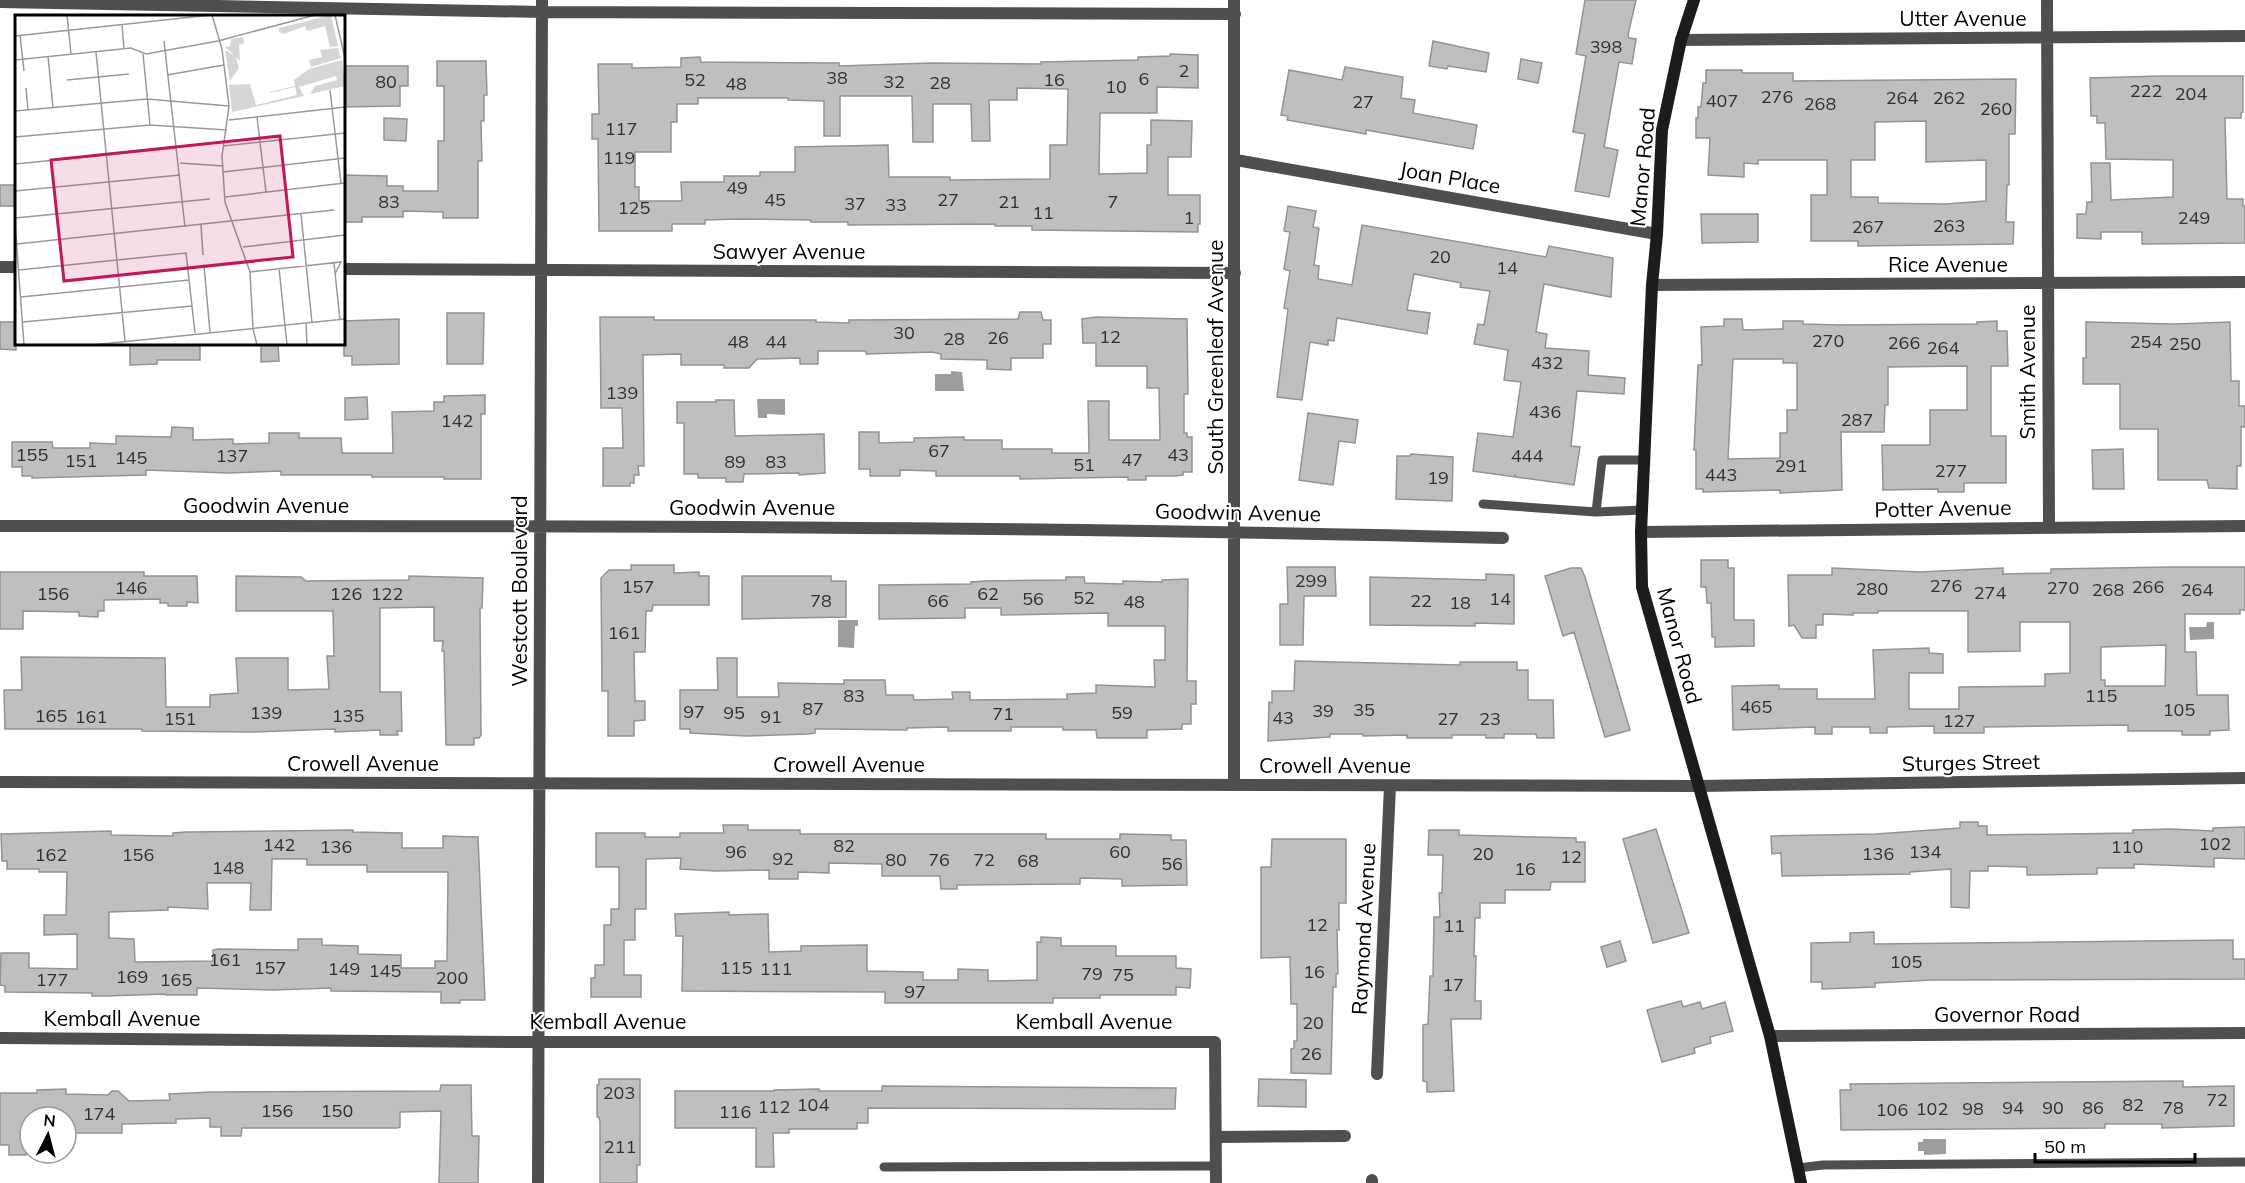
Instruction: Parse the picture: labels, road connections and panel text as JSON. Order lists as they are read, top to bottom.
{
  "streets": {
    "street": [
      "Utter Avenue",
      "Manor Road",
      "Joan Place",
      "Sawyer Avenue",
      "Rice Avenue",
      "South Greenleaf Avenue",
      "Smith Avenue",
      "Goodwin Avenue",
      "Potter Avenue",
      "Westcott Boulevard",
      "Sturges Street",
      "Crowell Avenue",
      "Raymond Avenue",
      "Governor Road",
      "Kemball Avenue"
    ]
  },
  "crossings": [
    ["Utter Avenue", "Manor Road"],
    ["Utter Avenue", "Smith Avenue"],
    ["Manor Road", "Joan Place"],
    ["Manor Road", "Rice Avenue"],
    ["Manor Road", "Potter Avenue"],
    ["Manor Road", "Sturges Street"],
    ["Manor Road", "Crowell Avenue"],
    ["Manor Road", "Governor Road"],
    ["Joan Place", "South Greenleaf Avenue"],
    ["Sawyer Avenue", "South Greenleaf Avenue"],
    ["Sawyer Avenue", "Westcott Boulevard"],
    ["Rice Avenue", "Smith Avenue"],
    ["South Greenleaf Avenue", "Goodwin Avenue"],
    ["South Greenleaf Avenue", "Crowell Avenue"],
    ["Smith Avenue", "Potter Avenue"],
    ["Goodwin Avenue", "Westcott Boulevard"],
    ["Westcott Boulevard", "Crowell Avenue"],
    ["Westcott Boulevard", "Kemball Avenue"],
    ["Sturges Street", "Crowell Avenue"],
    ["Crowell Avenue", "Raymond Avenue"]
  ],
  "house_numbers": [
    "398",
    "2",
    "38",
    "6",
    "52",
    "16",
    "80",
    "32",
    "28",
    "48",
    "10",
    "222",
    "204",
    "276",
    "264",
    "262",
    "407",
    "27",
    "268",
    "260",
    "117",
    "119",
    "49",
    "45",
    "27",
    "83",
    "21",
    "7",
    "37",
    "33",
    "125",
    "11",
    "1",
    "249",
    "263",
    "267",
    "20",
    "14",
    "30",
    "12",
    "26",
    "28",
    "270",
    "48",
    "44",
    "254",
    "266",
    "250",
    "264",
    "432",
    "139",
    "436",
    "287",
    "142",
    "67",
    "155",
    "43",
    "137",
    "444",
    "145",
    "47",
    "151",
    "89",
    "83",
    "51",
    "291",
    "277",
    "443",
    "19",
    "299",
    "276",
    "157",
    "266",
    "146",
    "270",
    "280",
    "268",
    "264",
    "274",
    "156",
    "126",
    "122",
    "62",
    "52",
    "56",
    "14",
    "78",
    "66",
    "22",
    "48",
    "18",
    "161",
    "83",
    "115",
    "465",
    "87",
    "35",
    "105",
    "39",
    "97",
    "139",
    "95",
    "59",
    "71",
    "165",
    "135",
    "161",
    "91",
    "43",
    "151",
    "27",
    "23",
    "127",
    "102",
    "142",
    "82",
    "136",
    "110",
    "96",
    "60",
    "134",
    "20",
    "136",
    "162",
    "156",
    "12",
    "92",
    "80",
    "76",
    "72",
    "68",
    "56",
    "148",
    "16",
    "12",
    "11",
    "161",
    "105",
    "157",
    "115",
    "149",
    "111",
    "145",
    "16",
    "79",
    "75",
    "169",
    "200",
    "177",
    "165",
    "17",
    "97",
    "20",
    "26",
    "203",
    "72",
    "104",
    "82",
    "112",
    "94",
    "90",
    "86",
    "78",
    "102",
    "98",
    "106",
    "156",
    "150",
    "116",
    "174",
    "211"
  ],
  "scale_bar": "50 m",
  "north": "top"
}
